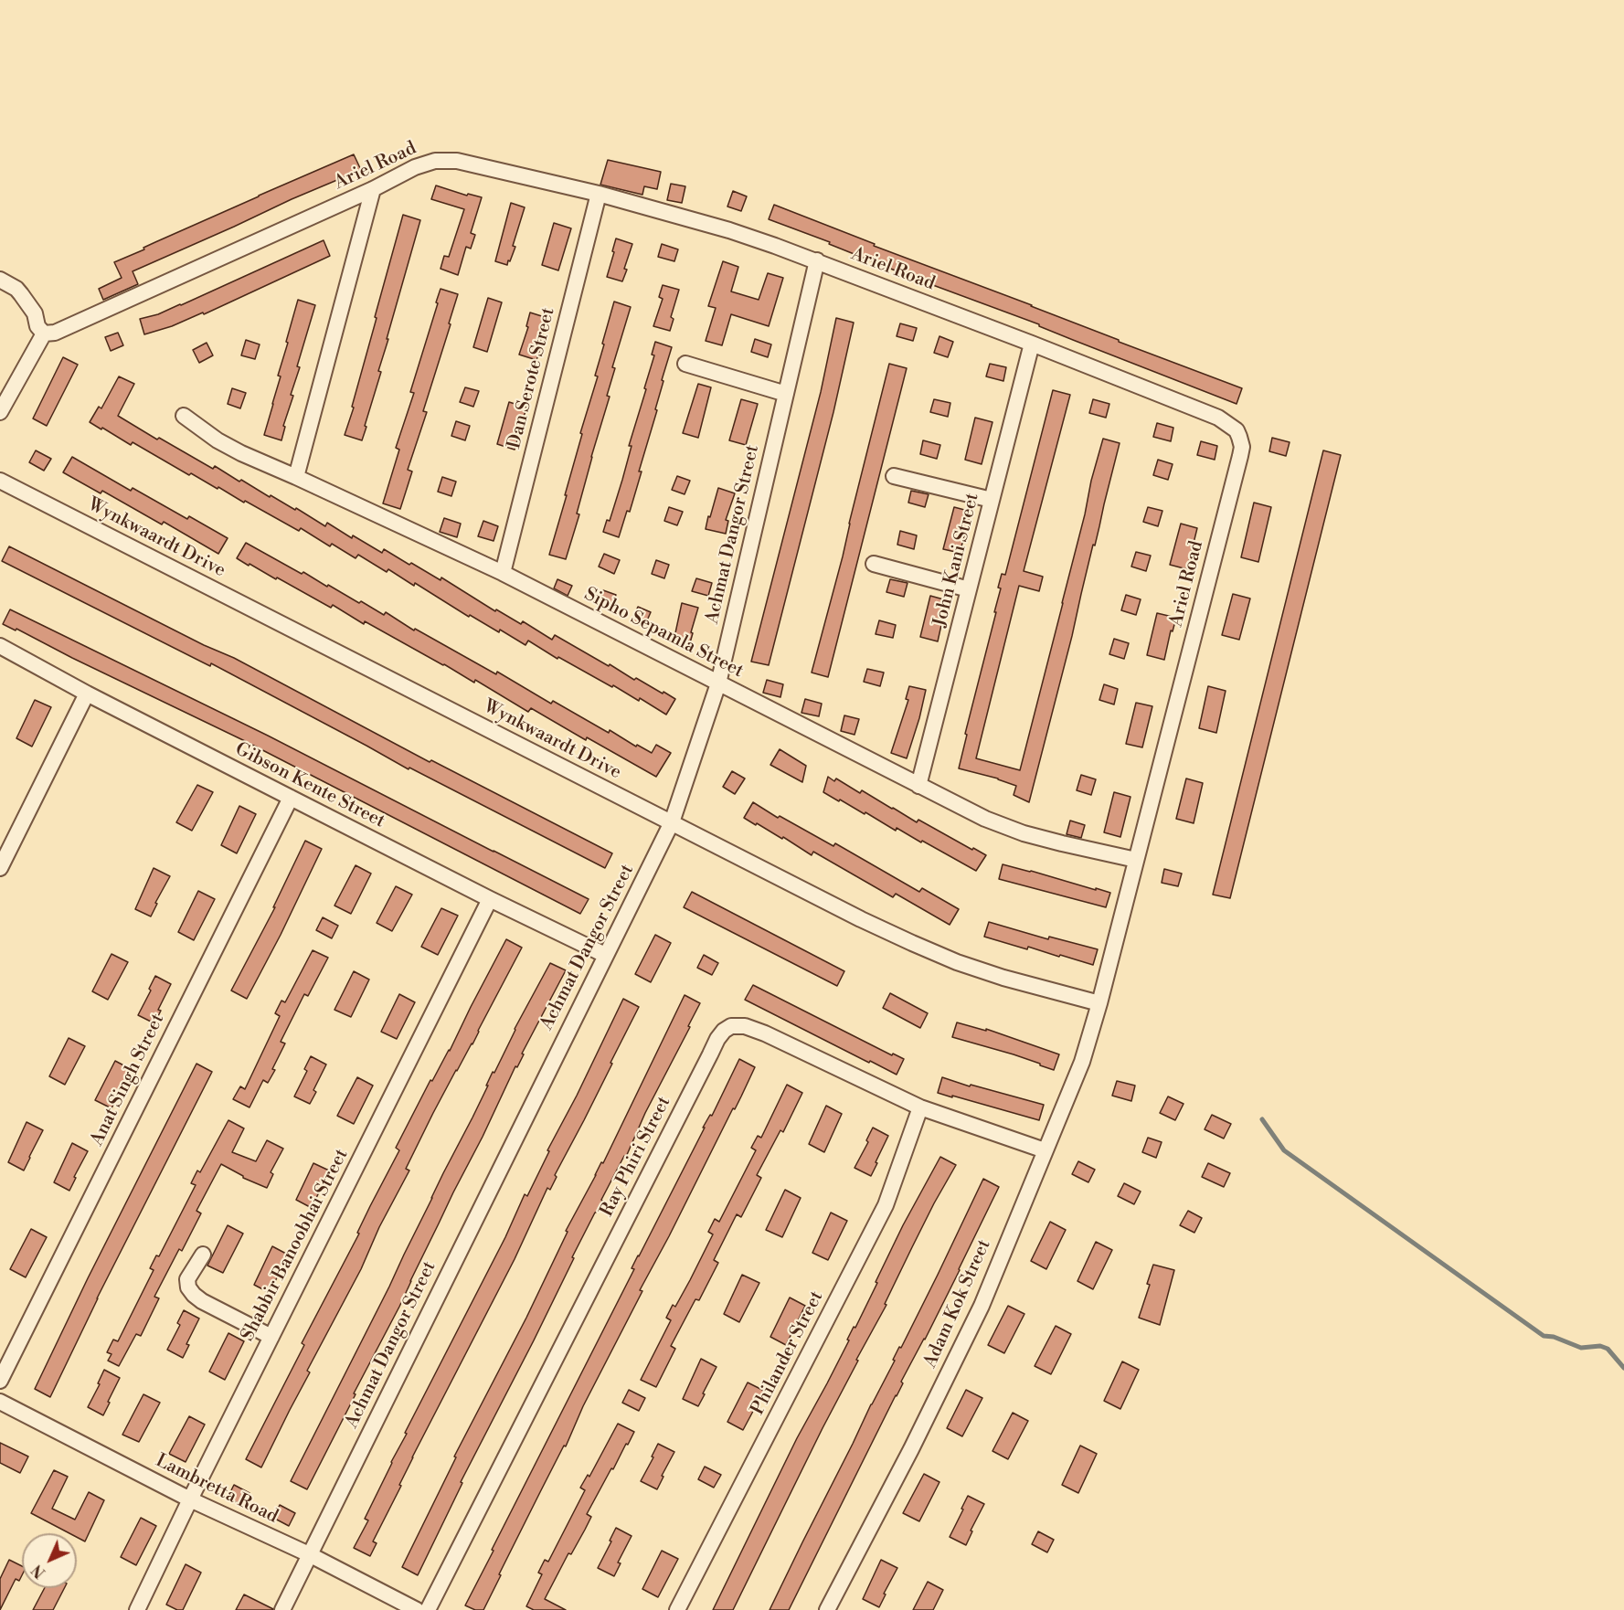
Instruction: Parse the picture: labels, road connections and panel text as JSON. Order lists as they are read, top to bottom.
{
  "streets": {
    "street": [
      "Ariel Road",
      "Dan Serote Street",
      "Achmat Dangor Street",
      "Wynkwaardt Drive",
      "John Kani Street",
      "Sipho Sepamla Street",
      "Gibson Kente Street",
      "Anat Singh Street",
      "Ray Phiri Street",
      "Shabbir Banoobhai Street",
      "Adam Kok Street",
      "Philander Street",
      "Lambretta Road"
    ]
  },
  "crossings": [
    ["Ariel Road", "Dan Serote Street"],
    ["Ariel Road", "Achmat Dangor Street"],
    ["Ariel Road", "Wynkwaardt Drive"],
    ["Ariel Road", "John Kani Street"],
    ["Ariel Road", "Sipho Sepamla Street"],
    ["Ariel Road", "Adam Kok Street"],
    ["Dan Serote Street", "Sipho Sepamla Street"],
    ["Achmat Dangor Street", "Wynkwaardt Drive"],
    ["Achmat Dangor Street", "Sipho Sepamla Street"],
    ["Achmat Dangor Street", "Gibson Kente Street"],
    ["Achmat Dangor Street", "Lambretta Road"],
    ["Wynkwaardt Drive", "Adam Kok Street"],
    ["John Kani Street", "Sipho Sepamla Street"],
    ["Gibson Kente Street", "Anat Singh Street"],
    ["Gibson Kente Street", "Shabbir Banoobhai Street"],
    ["Ray Phiri Street", "Adam Kok Street"],
    ["Ray Phiri Street", "Philander Street"],
    ["Shabbir Banoobhai Street", "Lambretta Road"]
  ],
  "north": "bottom left"
}
